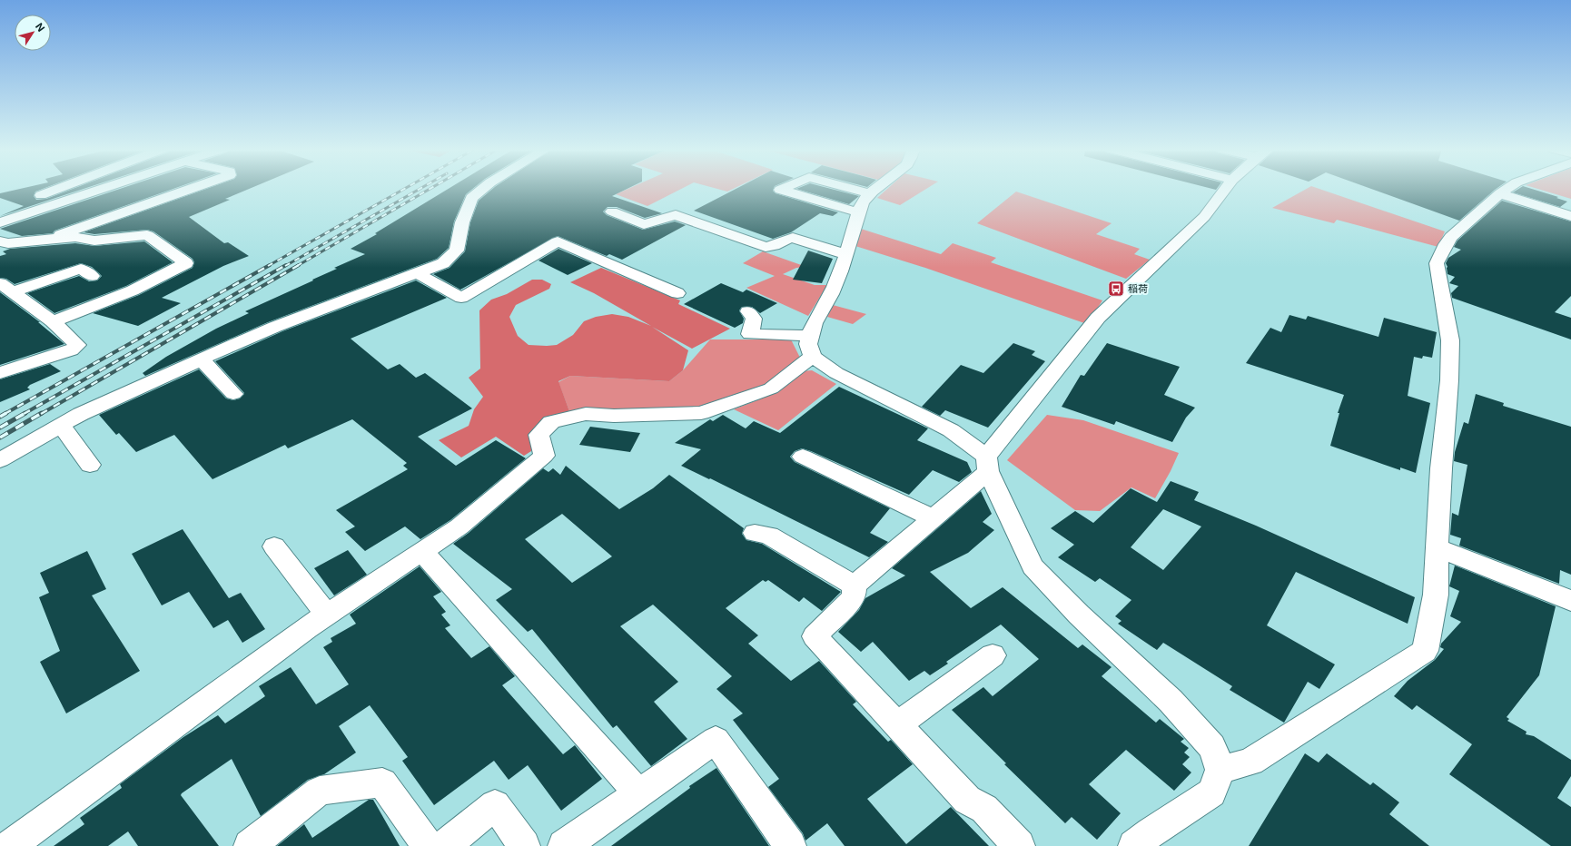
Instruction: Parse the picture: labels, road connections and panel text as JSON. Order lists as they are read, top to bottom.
{
  "places": {
    "bus stop": ["稲荷"]
  },
  "north": "top right"
}
